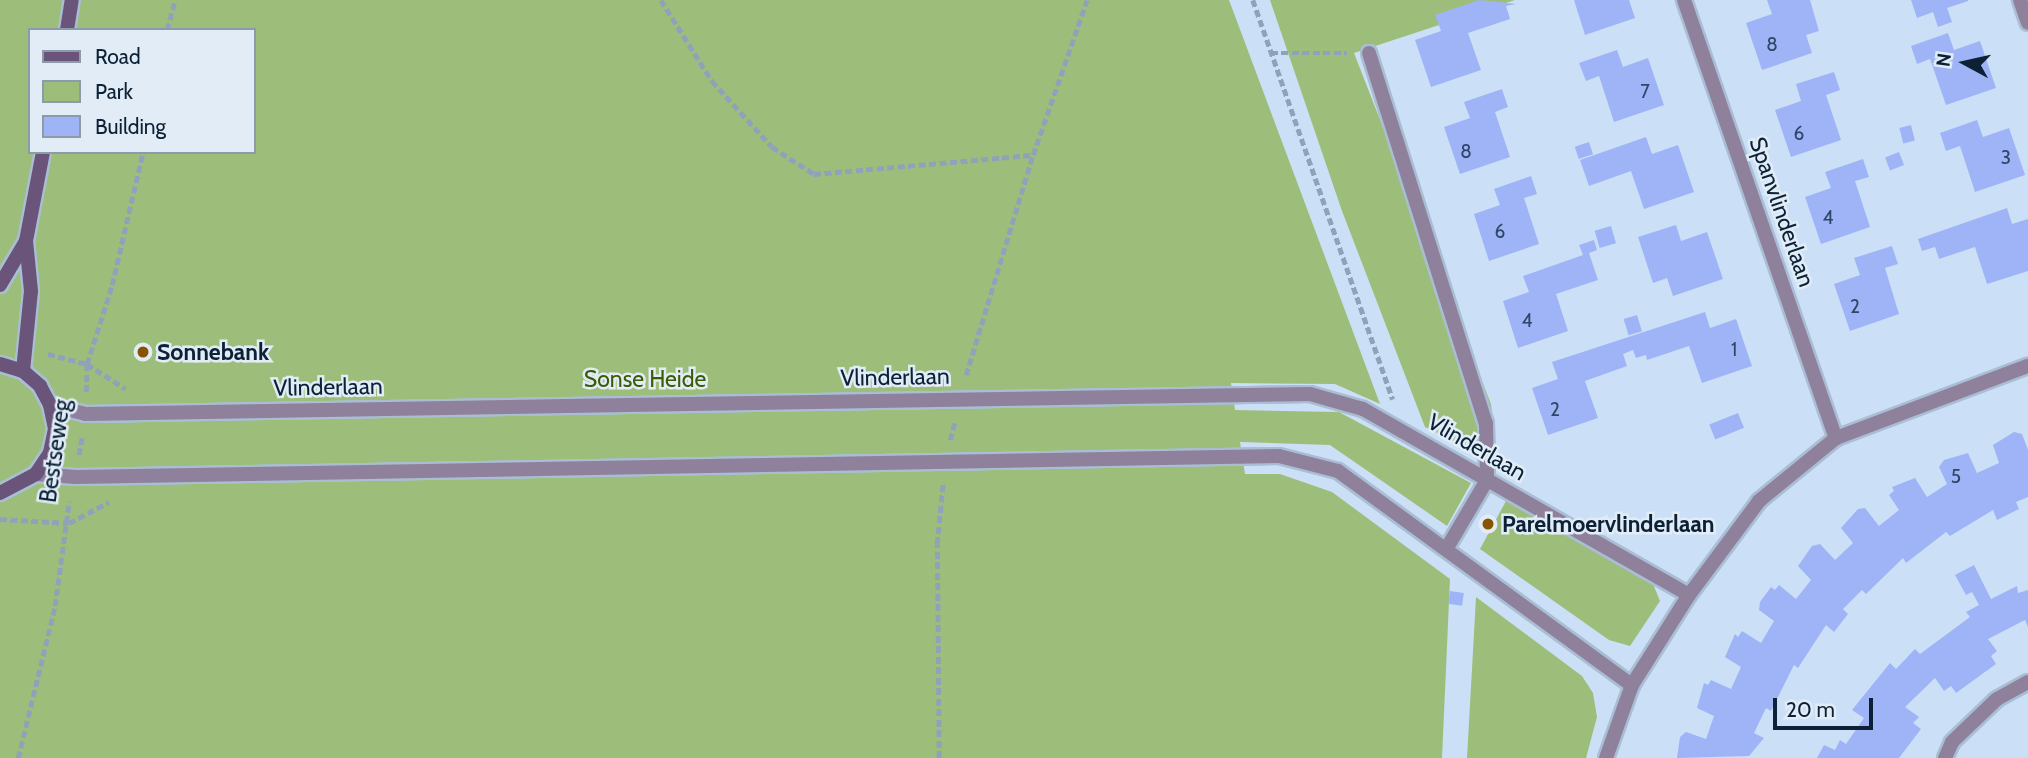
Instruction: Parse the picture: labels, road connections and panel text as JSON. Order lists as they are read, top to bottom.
{
  "streets": {
    "street": ["Spanvlinderlaan", "Vlinderlaan"],
    "path": ["Bestseweg"]
  },
  "crossings": [
    ["Vlinderlaan", "Bestseweg"]
  ],
  "parks": ["Sonse Heide"],
  "places": ["Sonnebank", "Parelmoervlinderlaan"],
  "house_numbers": [
    "8",
    "7",
    "6",
    "8",
    "3",
    "4",
    "6",
    "2",
    "4",
    "1",
    "2",
    "5"
  ],
  "legend": ["Road", "Park", "Building"],
  "scale_bar": "20 m",
  "north": "left"
}
